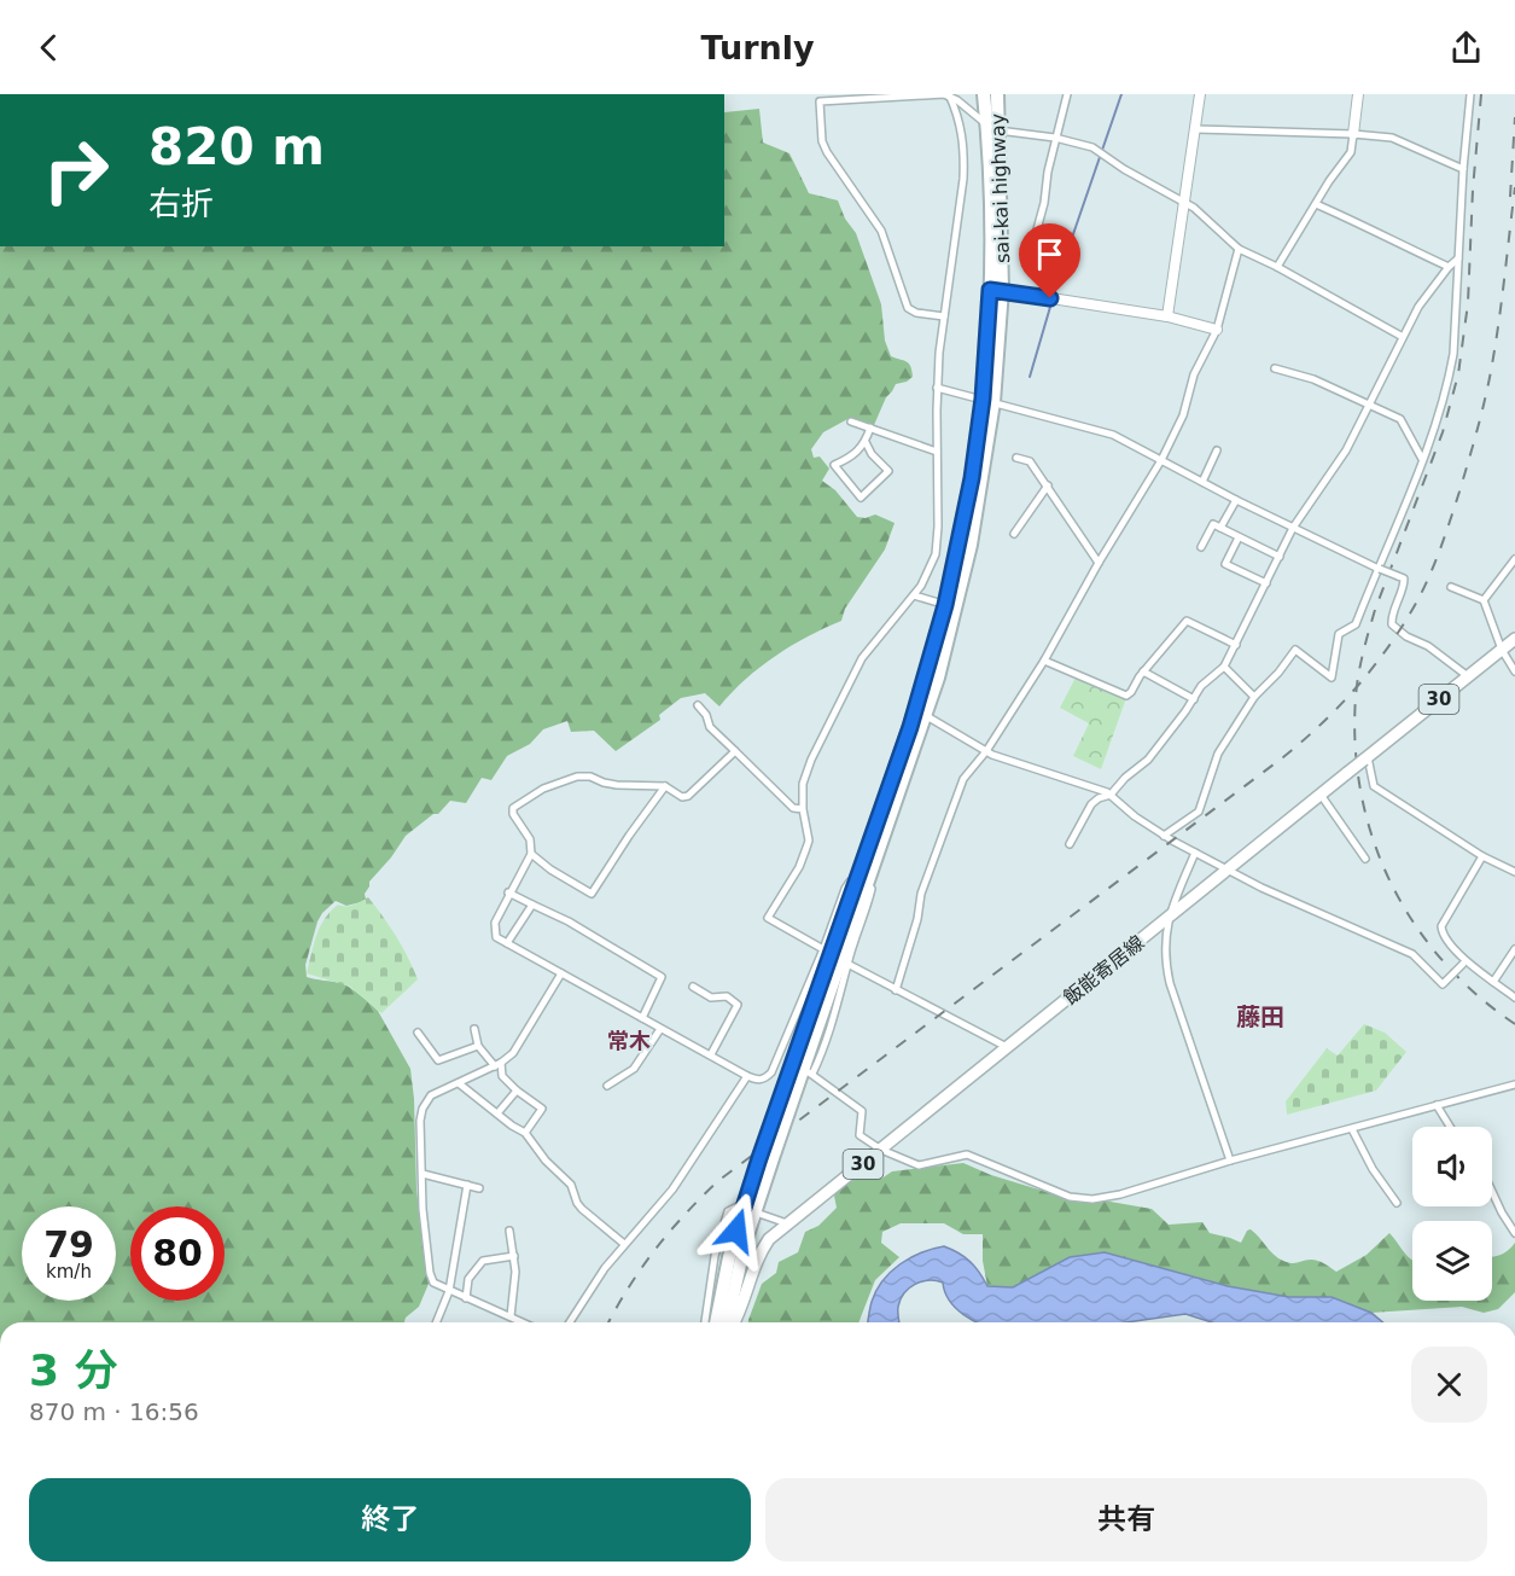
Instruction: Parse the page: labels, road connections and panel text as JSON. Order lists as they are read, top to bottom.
{
  "streets": {
    "highway": ["sai-kai highway"],
    "main road": ["30", "飯能寄居線"]
  },
  "districts": ["藤田", "常木"],
  "page": {
    "header": "Turnly",
    "turn": ["820 m", "右折"],
    "speed": "79 km/h",
    "limit": "80",
    "heading": ["3 分", "870 m · 16:56"],
    "buttons": ["終了", "共有"]
  }
}
